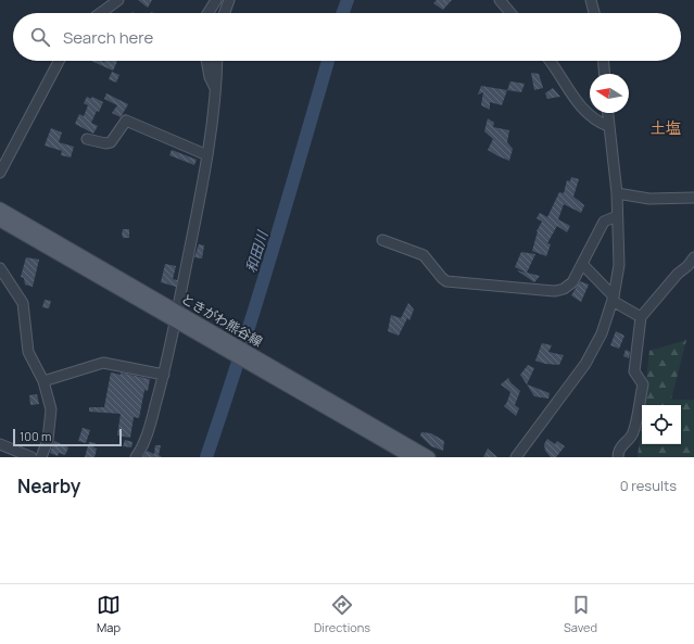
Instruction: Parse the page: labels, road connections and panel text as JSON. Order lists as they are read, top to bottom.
{
  "streets": {
    "main road": ["ときがわ熊谷線"]
  },
  "districts": ["土塩"],
  "water": ["和田川"],
  "scale_bar": "100 m",
  "north": "left",
  "page": {
    "search": "Search here",
    "scale": "100 m",
    "heading": ["Nearby", "0 results"],
    "nav": ["Map", "Directions", "Saved"]
  }
}
